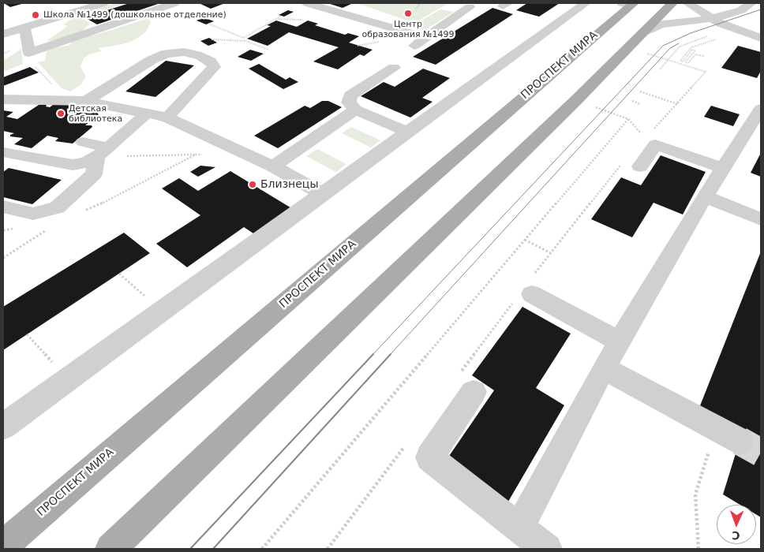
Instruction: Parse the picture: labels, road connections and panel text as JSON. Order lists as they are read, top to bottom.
{
  "streets": {
    "main road": ["ПРОСПЕКТ МИРА"]
  },
  "places": [
    "Центр образования №1499",
    "Школа №1499 (дошкольное отделение)",
    "Детская библиотека",
    "Близнецы"
  ],
  "north": "bottom"
}
